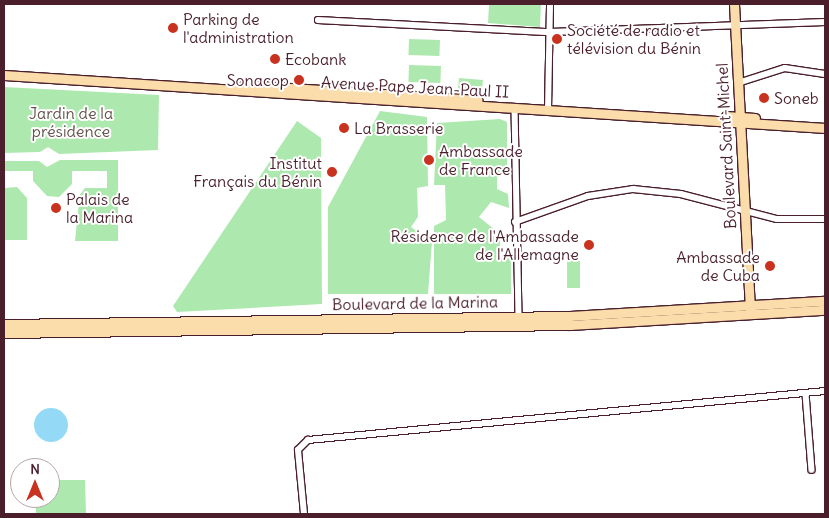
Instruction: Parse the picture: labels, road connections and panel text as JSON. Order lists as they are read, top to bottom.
{
  "streets": {
    "main road": ["Avenue Pape Jean-Paul II", "Boulevard Saint-Michel", "Boulevard de la Marina"]
  },
  "crossings": [
    ["Avenue Pape Jean-Paul II", "Boulevard Saint-Michel"],
    ["Boulevard Saint-Michel", "Boulevard de la Marina"]
  ],
  "parks": ["Jardin de la présidence"],
  "places": [
    "Parking de l'administration",
    "Société de radio et télévision du Bénin",
    "Ecobank",
    "Sonacop",
    "Soneb",
    "La Brasserie",
    "Ambassade de France",
    "Institut Français du Bénin",
    "Palais de la Marina",
    "Résidence de l'Ambassade de l'Allemagne",
    "Ambassade de Cuba"
  ],
  "north": "top"
}
